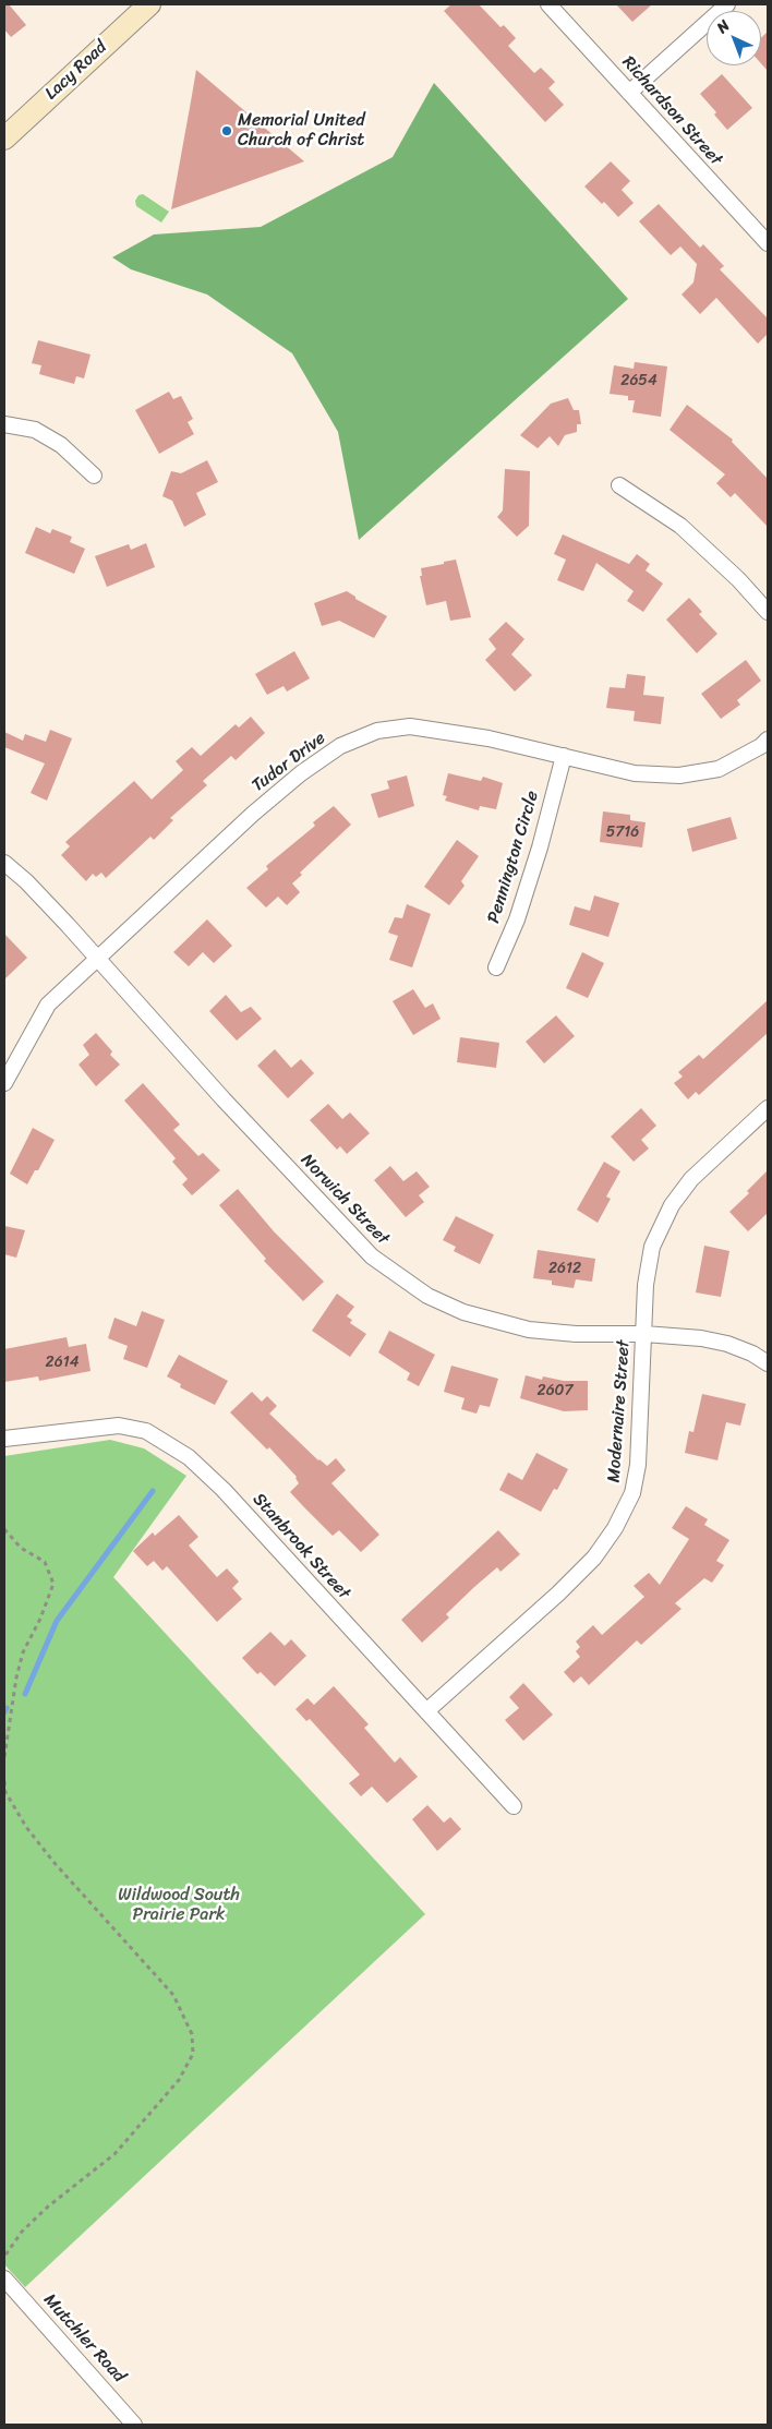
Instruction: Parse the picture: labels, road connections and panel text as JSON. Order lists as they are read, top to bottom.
{
  "streets": {
    "street": [
      "Lacy Road",
      "Richardson Street",
      "Tudor Drive",
      "Pennington Circle",
      "Norwich Street",
      "Modernaire Street",
      "Stanbrook Street",
      "Mutchler Road"
    ]
  },
  "crossings": [
    ["Tudor Drive", "Pennington Circle"],
    ["Tudor Drive", "Norwich Street"],
    ["Norwich Street", "Modernaire Street"],
    ["Modernaire Street", "Stanbrook Street"]
  ],
  "parks": ["Wildwood South Prairie Park"],
  "places": ["Memorial United Church of Christ"],
  "house_numbers": [
    "2654",
    "5716",
    "2612",
    "2614",
    "2607"
  ],
  "north": "top left"
}
